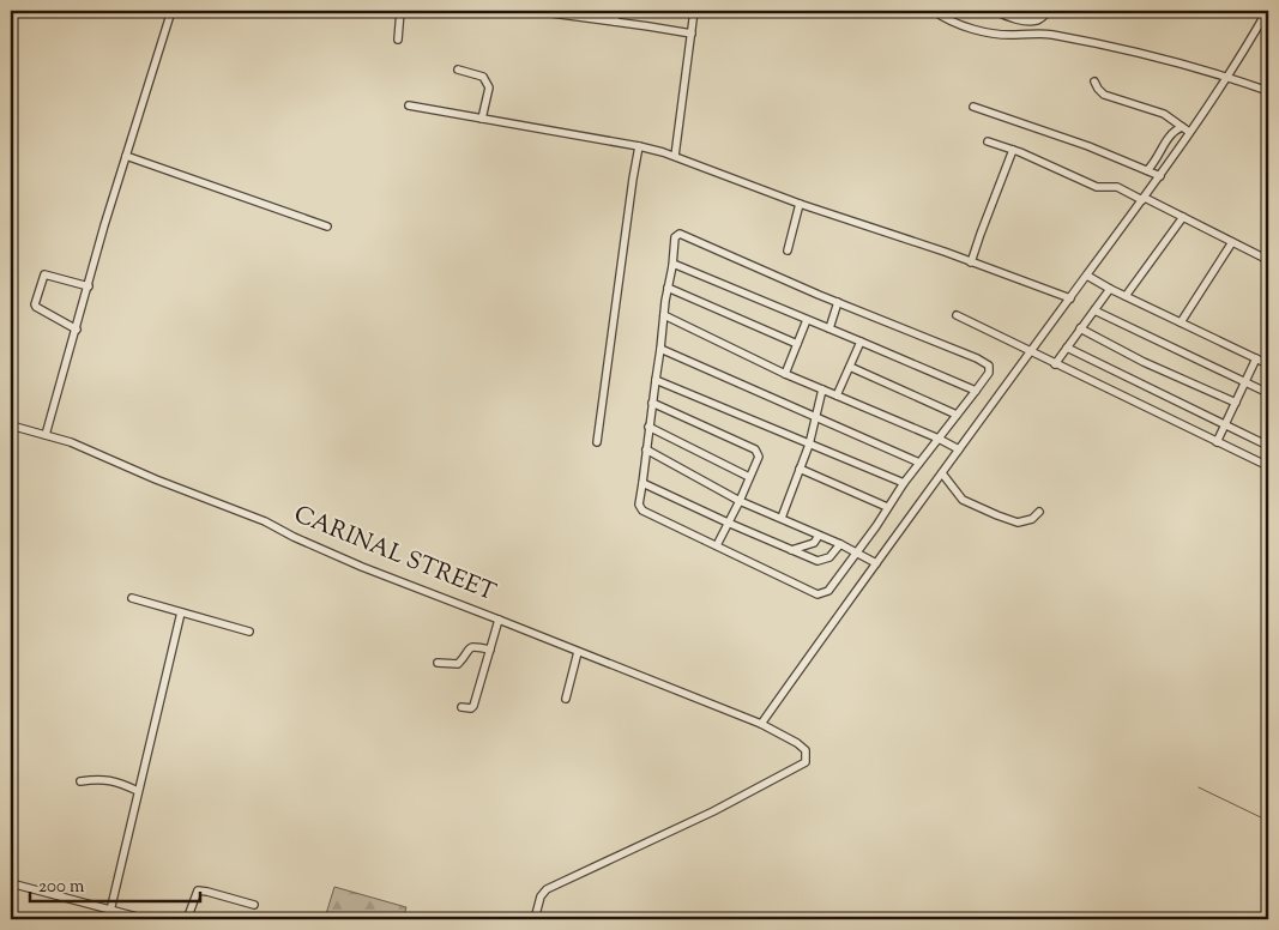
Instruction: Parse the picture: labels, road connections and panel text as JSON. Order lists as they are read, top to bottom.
{
  "streets": {
    "street": ["CARINAL STREET"]
  },
  "scale_bar": "200 m"
}
